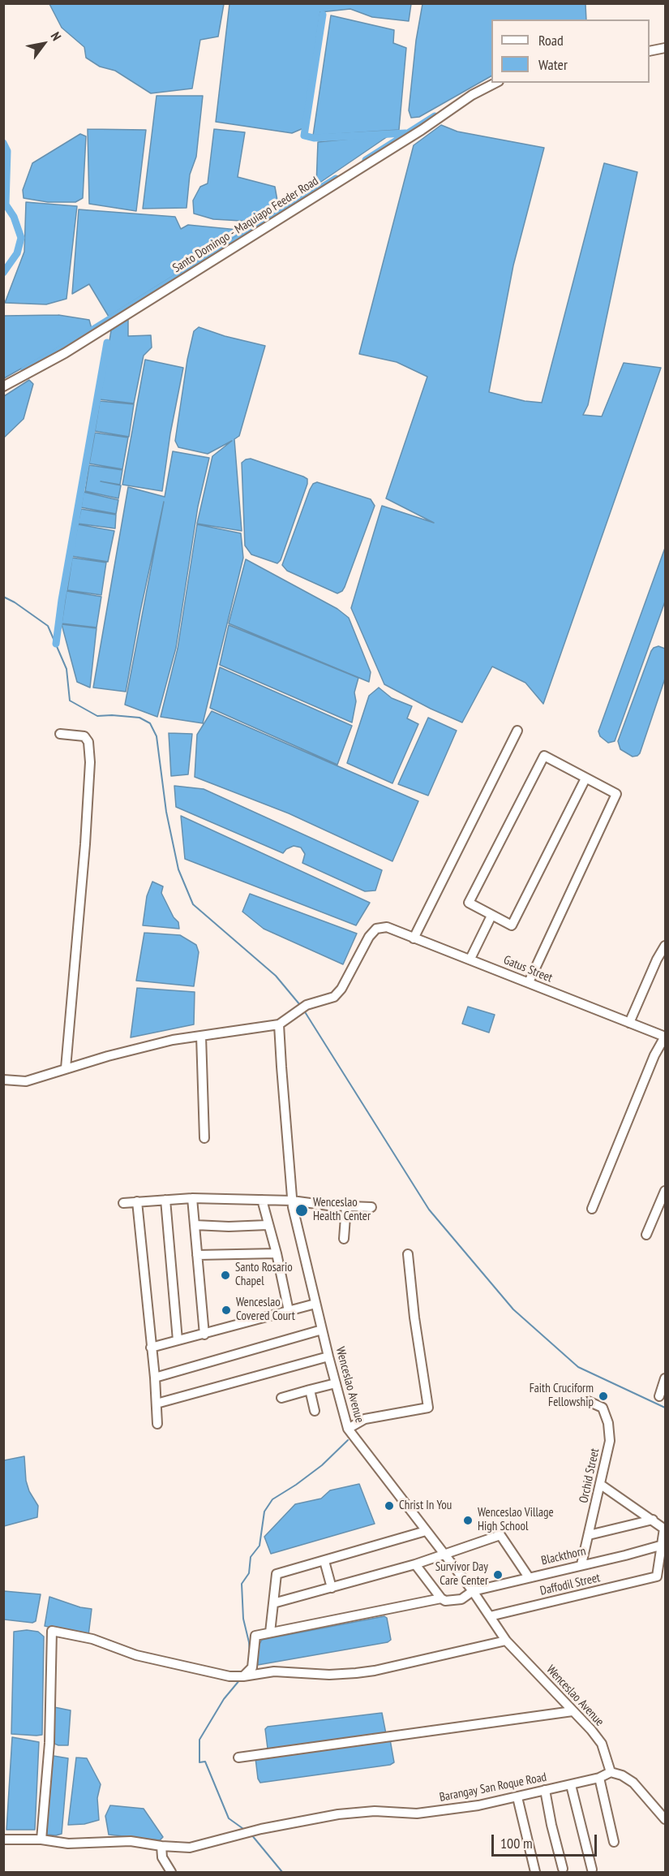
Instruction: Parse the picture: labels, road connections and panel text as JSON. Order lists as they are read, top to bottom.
{
  "streets": {
    "street": [
      "Santo Domingo - Maquiapo Feeder Road",
      "Gatus Street",
      "Wenceslao Avenue",
      "Orchid Street",
      "Blackthorn",
      "Daffodil Street",
      "Barangay San Roque Road"
    ]
  },
  "crossings": [
    ["Gatus Street", "Wenceslao Avenue"],
    ["Wenceslao Avenue", "Blackthorn"],
    ["Wenceslao Avenue", "Daffodil Street"],
    ["Wenceslao Avenue", "Barangay San Roque Road"],
    ["Orchid Street", "Blackthorn"],
    ["Blackthorn", "Daffodil Street"]
  ],
  "places": [
    "Wenceslao Health Center",
    "Santo Rosario Chapel",
    "Wenceslao Covered Court",
    "Faith Cruciform Fellowship",
    "Christ In You",
    "Wenceslao Village High School",
    "Survivor Day Care Center"
  ],
  "legend": ["Road", "Water"],
  "scale_bar": "100 m",
  "north": "top right"
}
